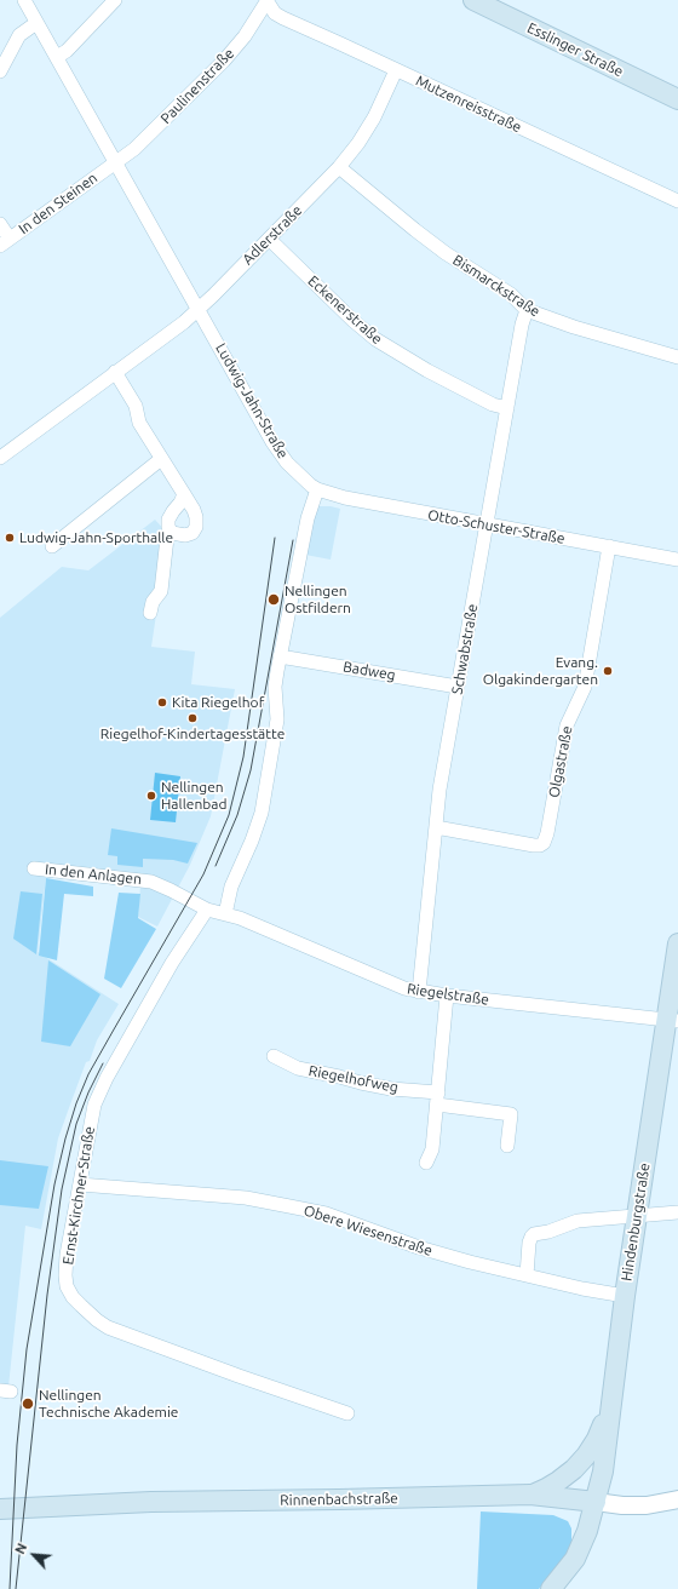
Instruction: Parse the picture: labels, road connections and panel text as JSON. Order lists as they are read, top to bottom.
{
  "streets": {
    "main road": ["Esslinger Straße", "Hindenburgstraße", "Rinnenbachstraße"],
    "street": [
      "Paulinenstraße",
      "Mutzenreisstraße",
      "In den Steinen",
      "Adlerstraße",
      "Bismarckstraße",
      "Eckenerstraße",
      "Ludwig-Jahn-Straße",
      "Otto-Schuster-Straße",
      "Schwabstraße",
      "Badweg",
      "Olgastraße",
      "In den Anlagen",
      "Riegelstraße",
      "Riegelhofweg",
      "Ernst-Kirchner-Straße",
      "Obere Wiesenstraße"
    ]
  },
  "crossings": [
    ["Paulinenstraße", "Mutzenreisstraße"],
    ["Paulinenstraße", "In den Steinen"],
    ["Paulinenstraße", "Ludwig-Jahn-Straße"],
    ["Mutzenreisstraße", "Adlerstraße"],
    ["In den Steinen", "Ludwig-Jahn-Straße"],
    ["Adlerstraße", "Bismarckstraße"],
    ["Adlerstraße", "Eckenerstraße"],
    ["Adlerstraße", "Ludwig-Jahn-Straße"],
    ["Bismarckstraße", "Schwabstraße"],
    ["Eckenerstraße", "Schwabstraße"],
    ["Ludwig-Jahn-Straße", "Otto-Schuster-Straße"],
    ["Otto-Schuster-Straße", "Schwabstraße"],
    ["Otto-Schuster-Straße", "Olgastraße"],
    ["Schwabstraße", "Badweg"],
    ["Schwabstraße", "Olgastraße"],
    ["Schwabstraße", "Riegelstraße"],
    ["In den Anlagen", "Riegelstraße"],
    ["Riegelstraße", "Ernst-Kirchner-Straße"],
    ["Riegelstraße", "Hindenburgstraße"],
    ["Ernst-Kirchner-Straße", "Obere Wiesenstraße"],
    ["Hindenburgstraße", "Obere Wiesenstraße"],
    ["Hindenburgstraße", "Rinnenbachstraße"]
  ],
  "places": [
    "Ludwig-Jahn-Sporthalle",
    "Nellingen Ostfildern",
    "Evang. Olgakindergarten",
    "Kita Riegelhof",
    "Riegelhof-Kindertagesstätte",
    "Nellingen Hallenbad",
    "Nellingen Technische Akademie"
  ],
  "north": "top left"
}
